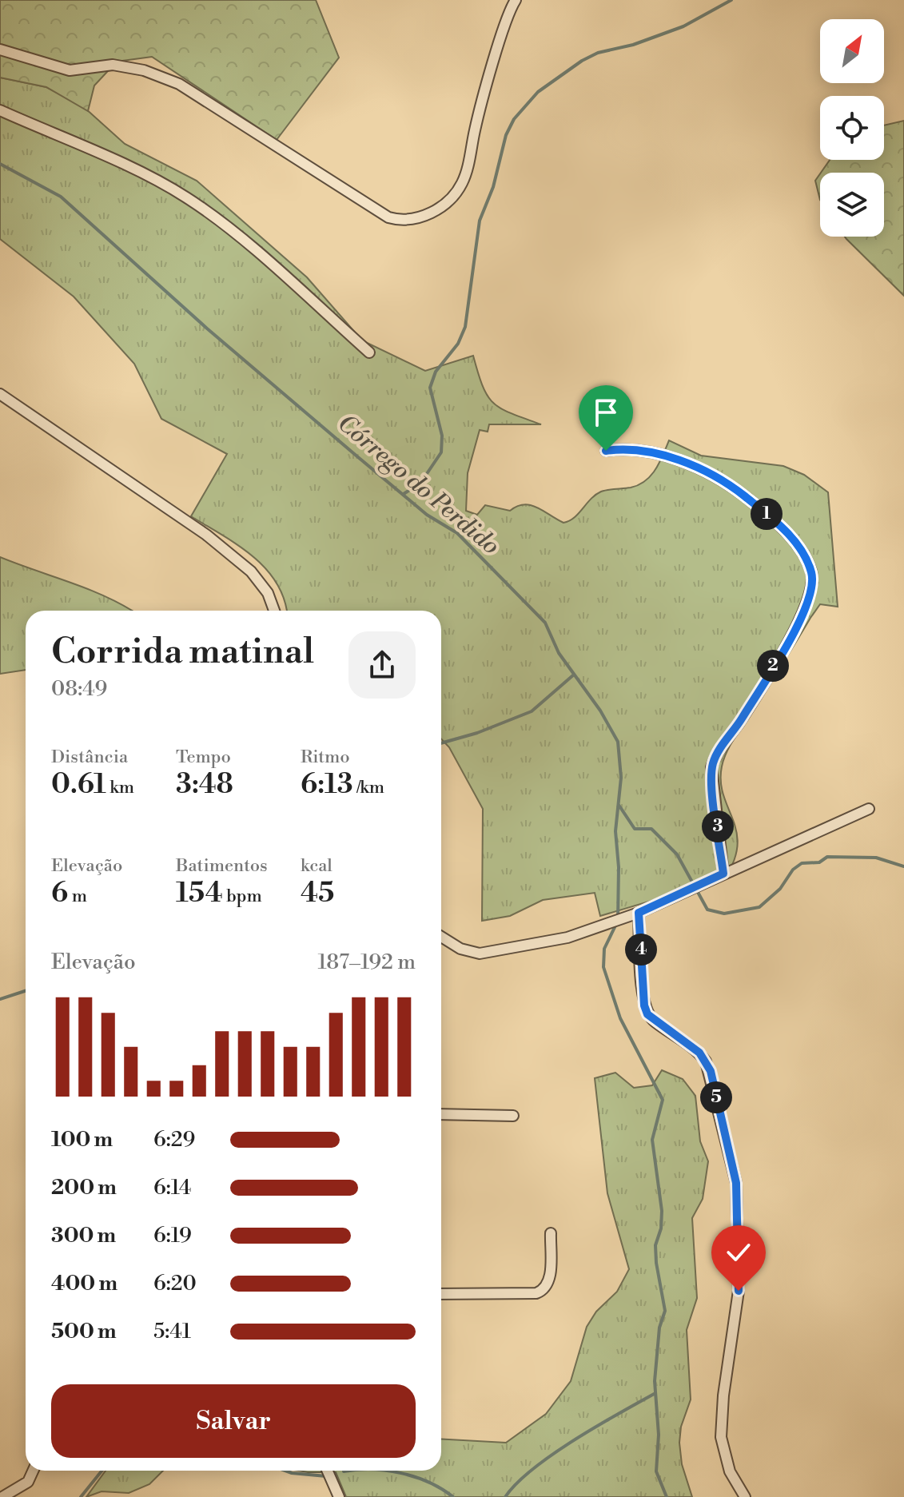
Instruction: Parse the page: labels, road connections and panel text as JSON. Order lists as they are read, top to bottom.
{
  "water": ["Córrego do Perdido"],
  "north": "top right",
  "page": {
    "pins": [
      "1",
      "2",
      "3",
      "4",
      "5"
    ],
    "heading": ["Corrida matinal", "08:49"],
    "stats": [
      ["Distância", "0.61 km"],
      ["Tempo", "3:48"],
      ["Ritmo", "6:13 /km"],
      ["Elevação", "6 m"],
      ["Batimentos", "154 bpm"],
      ["kcal", "45"]
    ],
    "chart": ["Elevação", "187–192 m"],
    "list": [
      {
        "name": "100 m",
        "note": "6:29"
      },
      {
        "name": "200 m",
        "note": "6:14"
      },
      {
        "name": "300 m",
        "note": "6:19"
      },
      {
        "name": "400 m",
        "note": "6:20"
      },
      {
        "name": "500 m",
        "note": "5:41"
      }
    ],
    "buttons": "Salvar"
  }
}
